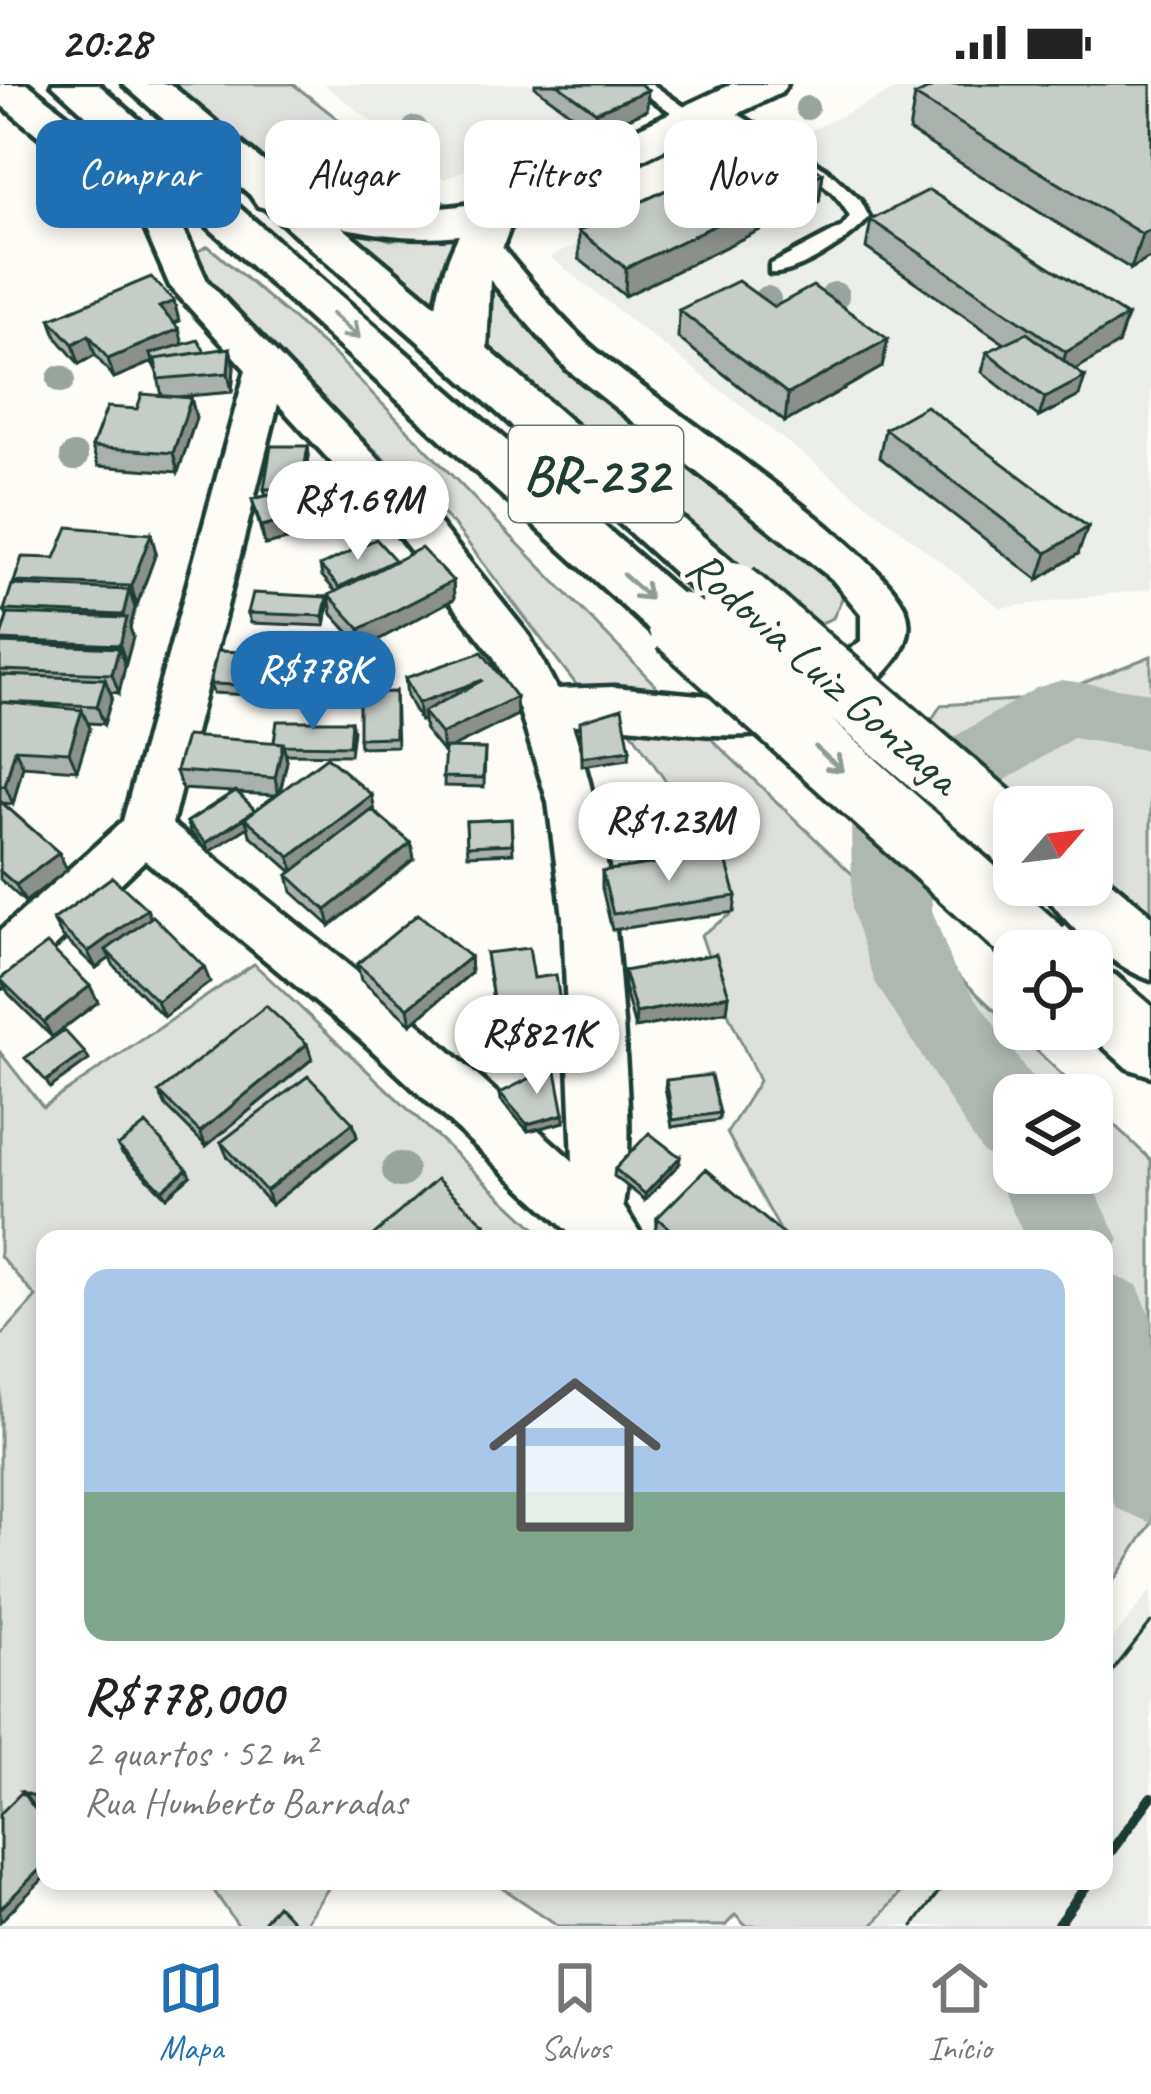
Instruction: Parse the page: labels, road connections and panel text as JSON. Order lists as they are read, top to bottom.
{
  "streets": {
    "main road": ["BR-232", "Rodovia Luiz Gonzaga"]
  },
  "north": "top right",
  "page": {
    "status": "20:28",
    "chip": [
      "Comprar",
      "Alugar",
      "Filtros",
      "Novo"
    ],
    "price": [
      "R$1.69M",
      "R$778K",
      "R$1.23M",
      "R$821K"
    ],
    "list": [
      {
        "name": "R$778,000",
        "note": "2 quartos · 52 m² · Rua Humberto Barradas"
      }
    ],
    "tabs": ["Mapa", "Salvos", "Início"]
  }
}
